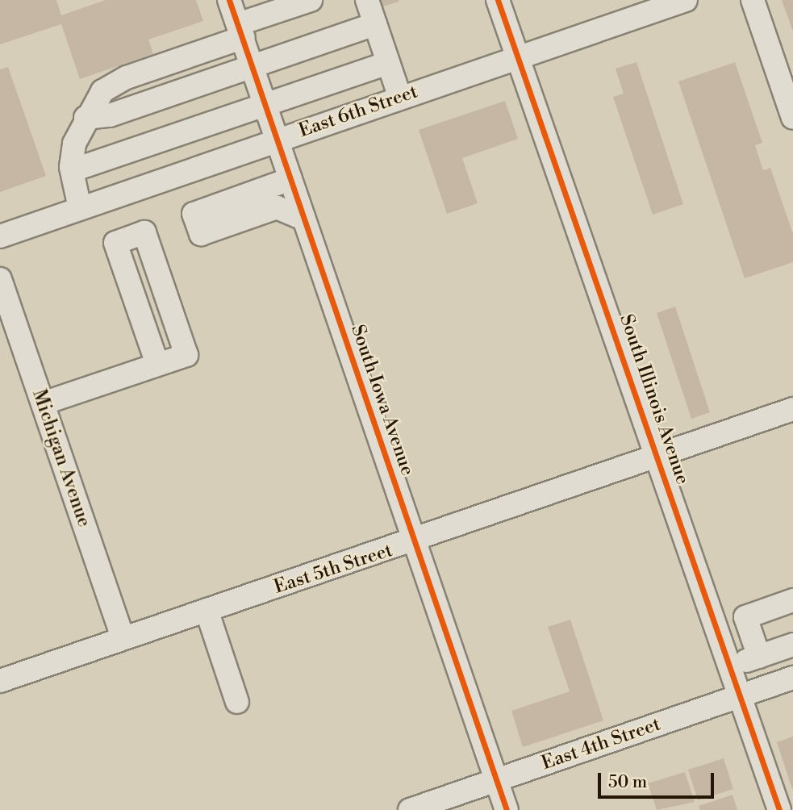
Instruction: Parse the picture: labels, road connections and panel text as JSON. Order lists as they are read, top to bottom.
{
  "streets": {
    "street": [
      "East 6th Street",
      "South Illinois Avenue",
      "South Iowa Avenue",
      "Michigan Avenue",
      "East 5th Street",
      "East 4th Street"
    ]
  },
  "crossings": [
    ["East 6th Street", "South Illinois Avenue"],
    ["East 6th Street", "South Iowa Avenue"],
    ["South Illinois Avenue", "East 5th Street"],
    ["South Illinois Avenue", "East 4th Street"],
    ["South Iowa Avenue", "East 5th Street"],
    ["South Iowa Avenue", "East 4th Street"],
    ["Michigan Avenue", "East 5th Street"]
  ],
  "scale_bar": "50 m"
}
